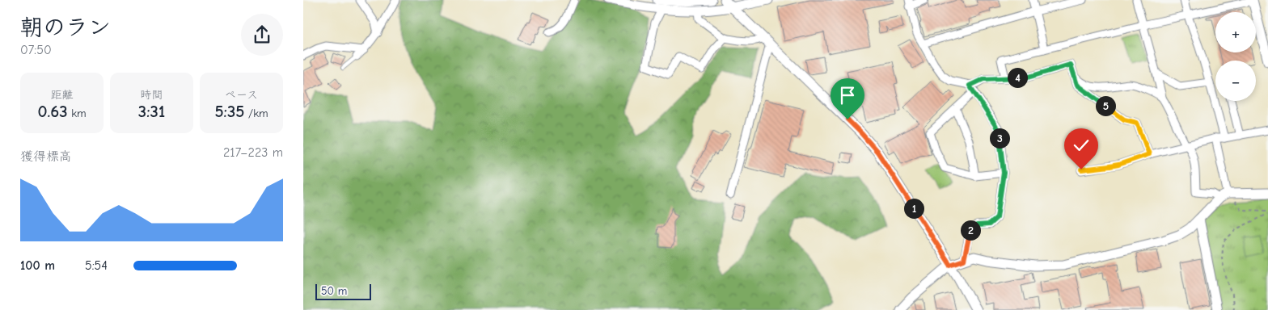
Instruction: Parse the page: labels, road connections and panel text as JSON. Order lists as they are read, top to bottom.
{
  "scale_bar": "50 m",
  "page": {
    "heading": ["朝のラン", "07:50"],
    "map_buttons": ["+", "−"],
    "pins": [
      "4",
      "5",
      "3",
      "1",
      "2"
    ],
    "stats": [
      ["距離", "0.63 km"],
      ["時間", "3:31"],
      ["ペース", "5:35 /km"]
    ],
    "chart": ["獲得標高", "217–223 m"],
    "list": [
      {
        "name": "100 m",
        "note": "5:54"
      }
    ],
    "scale": "50 m"
  }
}
